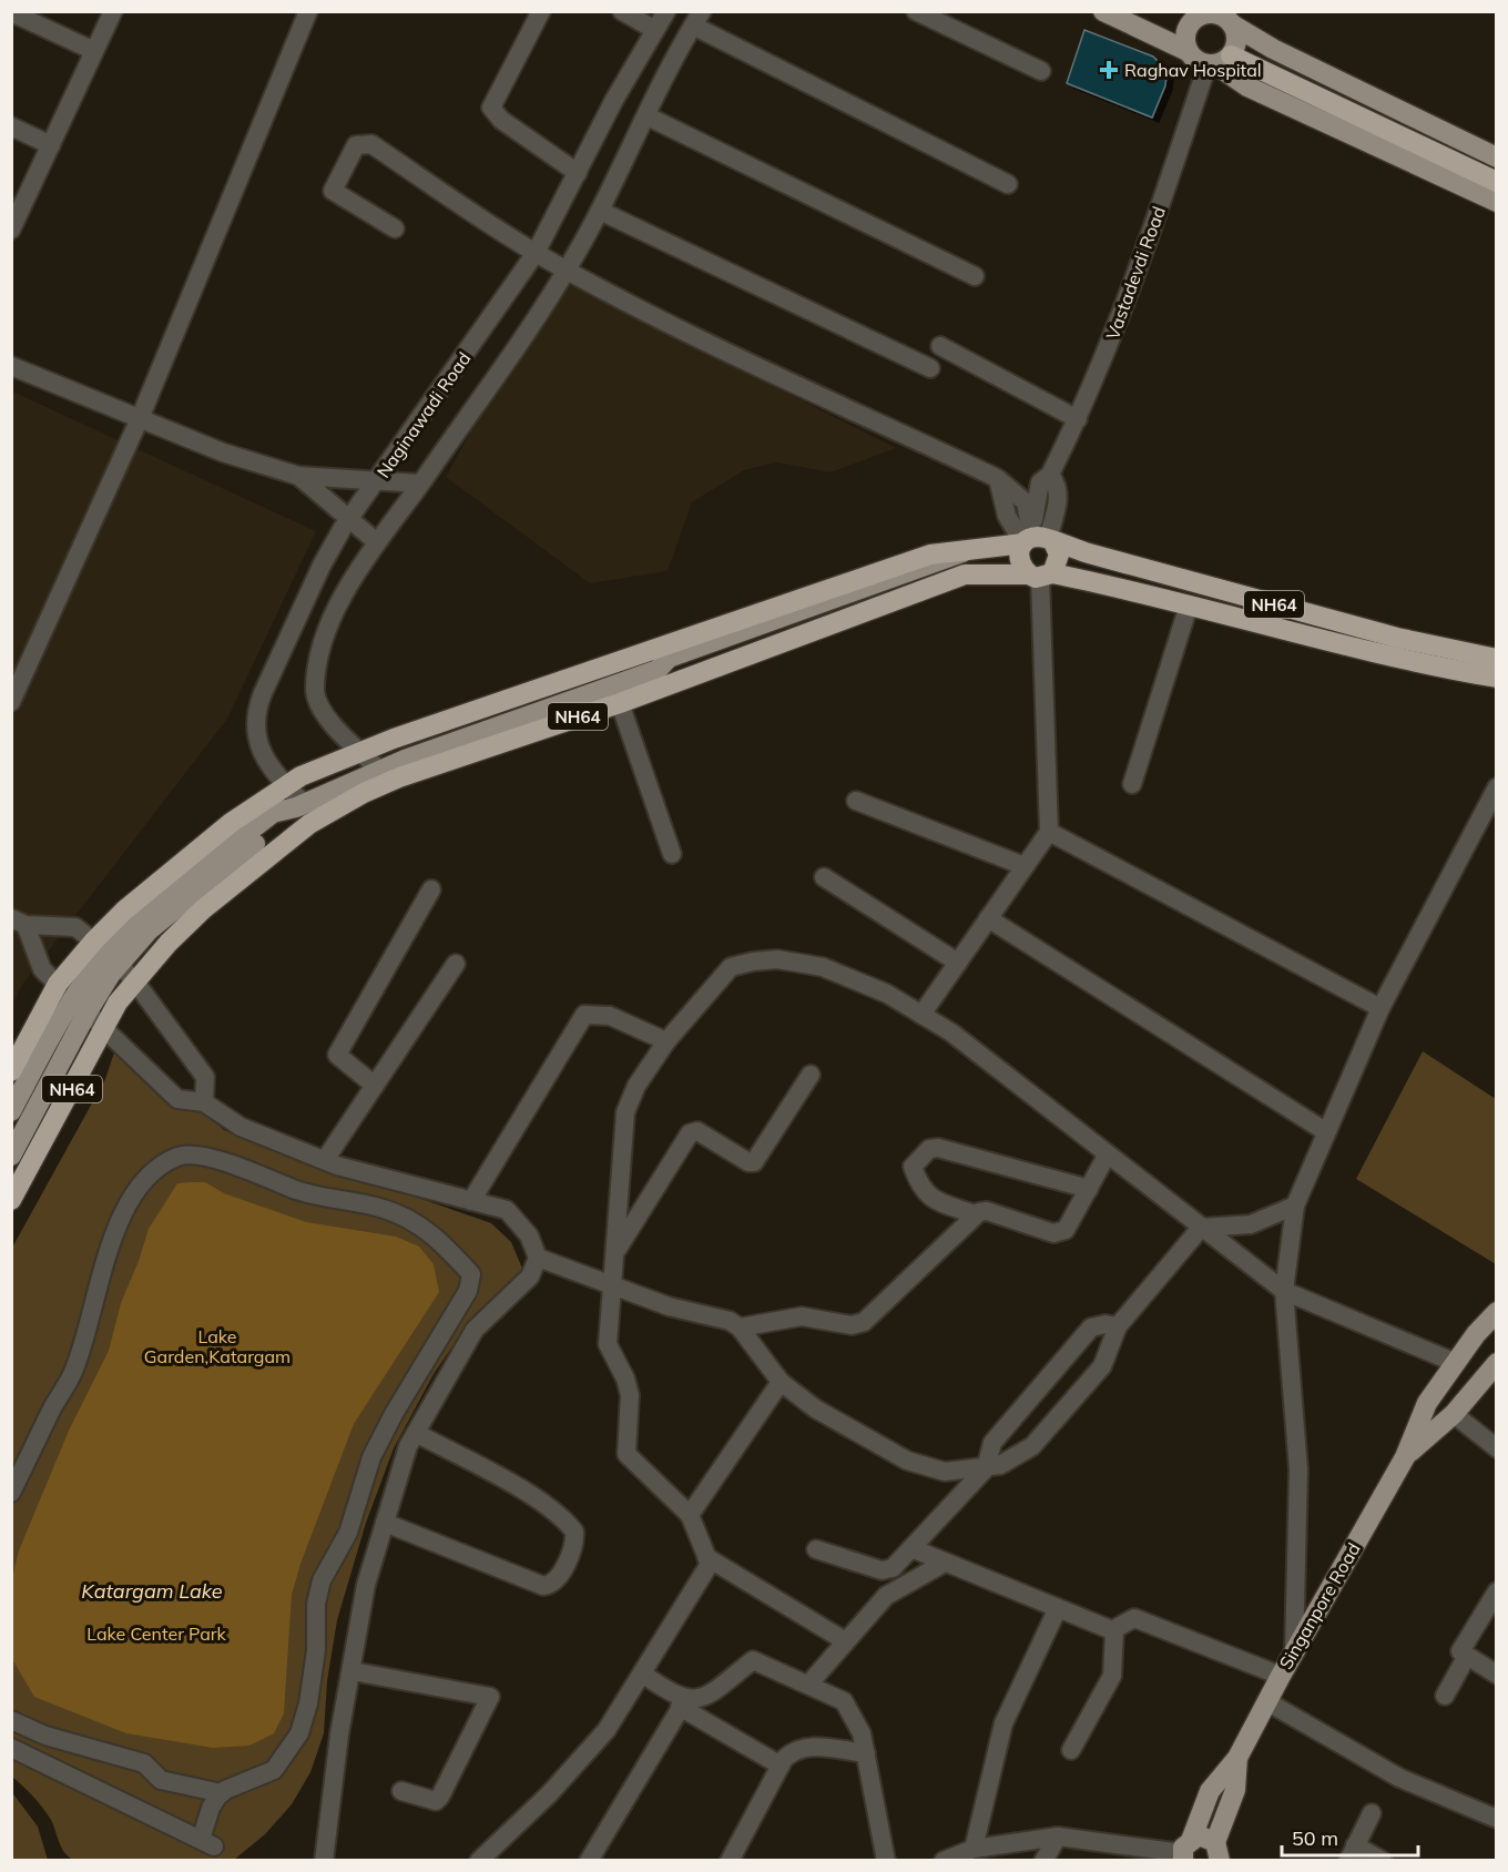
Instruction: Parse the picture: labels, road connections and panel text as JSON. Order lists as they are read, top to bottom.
{
  "streets": {
    "highway": ["NH64"],
    "main road": ["Singanpore Road"],
    "street": ["Vastadevdi Road", "Naginawadi Road"]
  },
  "crossings": [
    ["Vastadevdi Road", "NH64"],
    ["Naginawadi Road", "NH64"]
  ],
  "water": ["Katargam Lake"],
  "parks": ["Lake Garden,Katargam", "Lake Center Park"],
  "places": {
    "health": ["Raghav Hospital"]
  },
  "scale_bar": "50 m"
}
